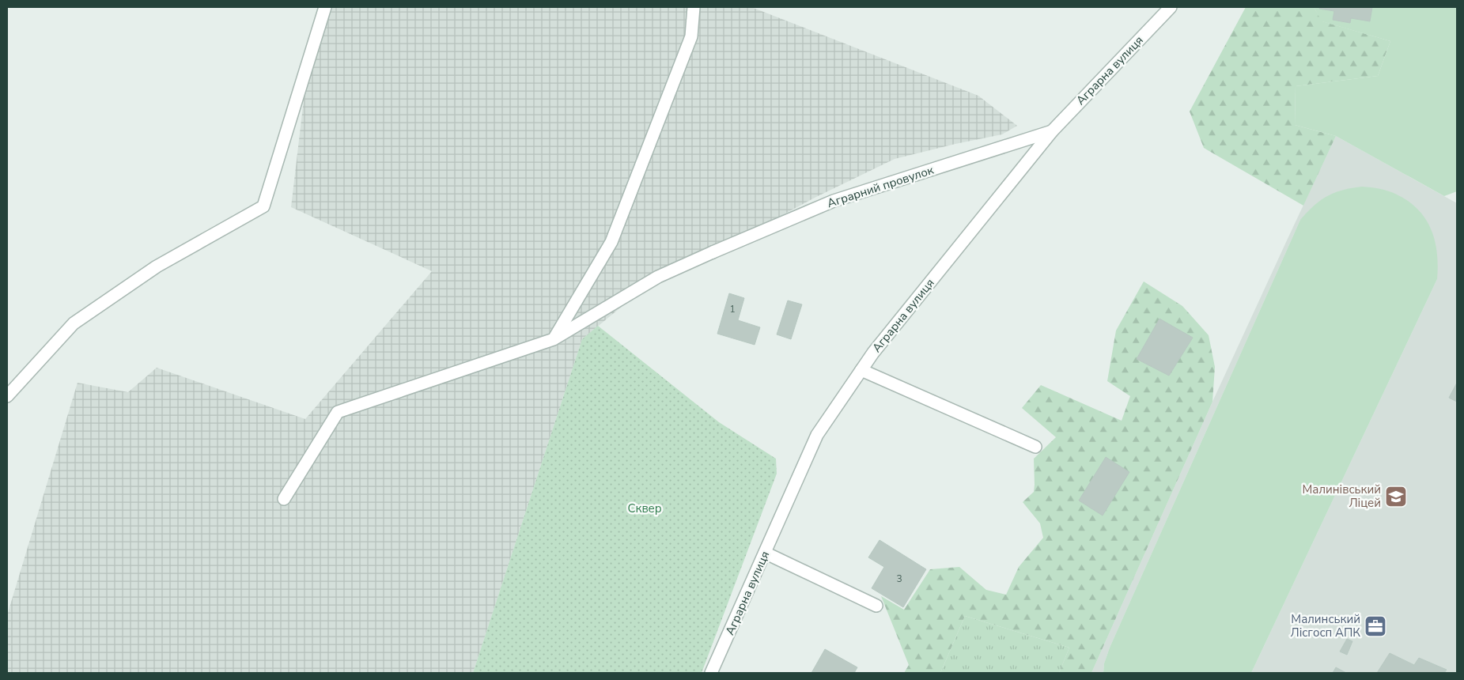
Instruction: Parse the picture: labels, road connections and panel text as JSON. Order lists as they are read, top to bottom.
{
  "streets": {
    "street": ["Аграрна вулиця", "Аграрний провулок"]
  },
  "crossings": [
    ["Аграрна вулиця", "Аграрний провулок"]
  ],
  "parks": ["Сквер"],
  "places": {
    "school or university": ["Малинівський Ліцей"],
    "office": ["Малинський Лісгосп АПК"]
  },
  "house_numbers": ["1", "3"]
}
